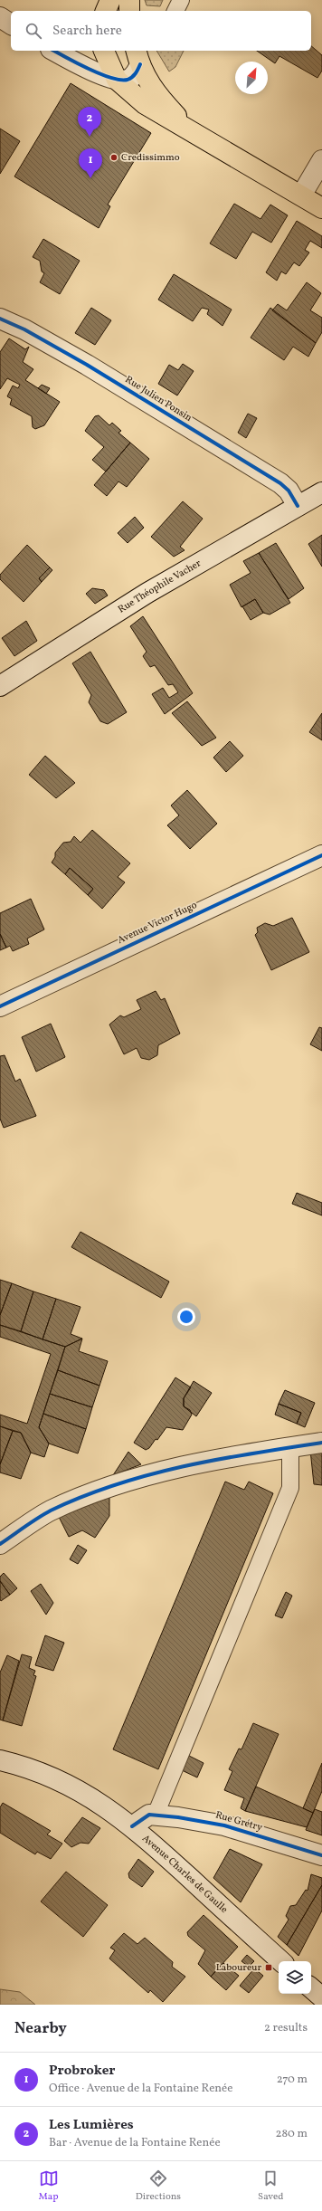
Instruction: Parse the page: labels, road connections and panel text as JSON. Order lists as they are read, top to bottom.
{
  "streets": {
    "street": [
      "Rue Julien Ponsin",
      "Rue Théophile Vacher",
      "Avenue Victor Hugo",
      "Rue Grétry",
      "Avenue Charles de Gaulle"
    ]
  },
  "crossings": [
    ["Rue Julien Ponsin", "Rue Théophile Vacher"],
    ["Rue Grétry", "Avenue Charles de Gaulle"]
  ],
  "places": {
    "other": ["Credissimmo"],
    "transit": ["Laboureur"]
  },
  "north": "top right",
  "page": {
    "search": "Search here",
    "pins": ["2", "1"],
    "heading": ["Nearby", "2 results"],
    "list": [
      {
        "mark": "1",
        "name": "Probroker",
        "note": "Office · Avenue de la Fontaine Renée",
        "value": "270 m"
      },
      {
        "mark": "2",
        "name": "Les Lumières",
        "note": "Bar · Avenue de la Fontaine Renée",
        "value": "280 m"
      }
    ],
    "nav": ["Map", "Directions", "Saved"]
  }
}
